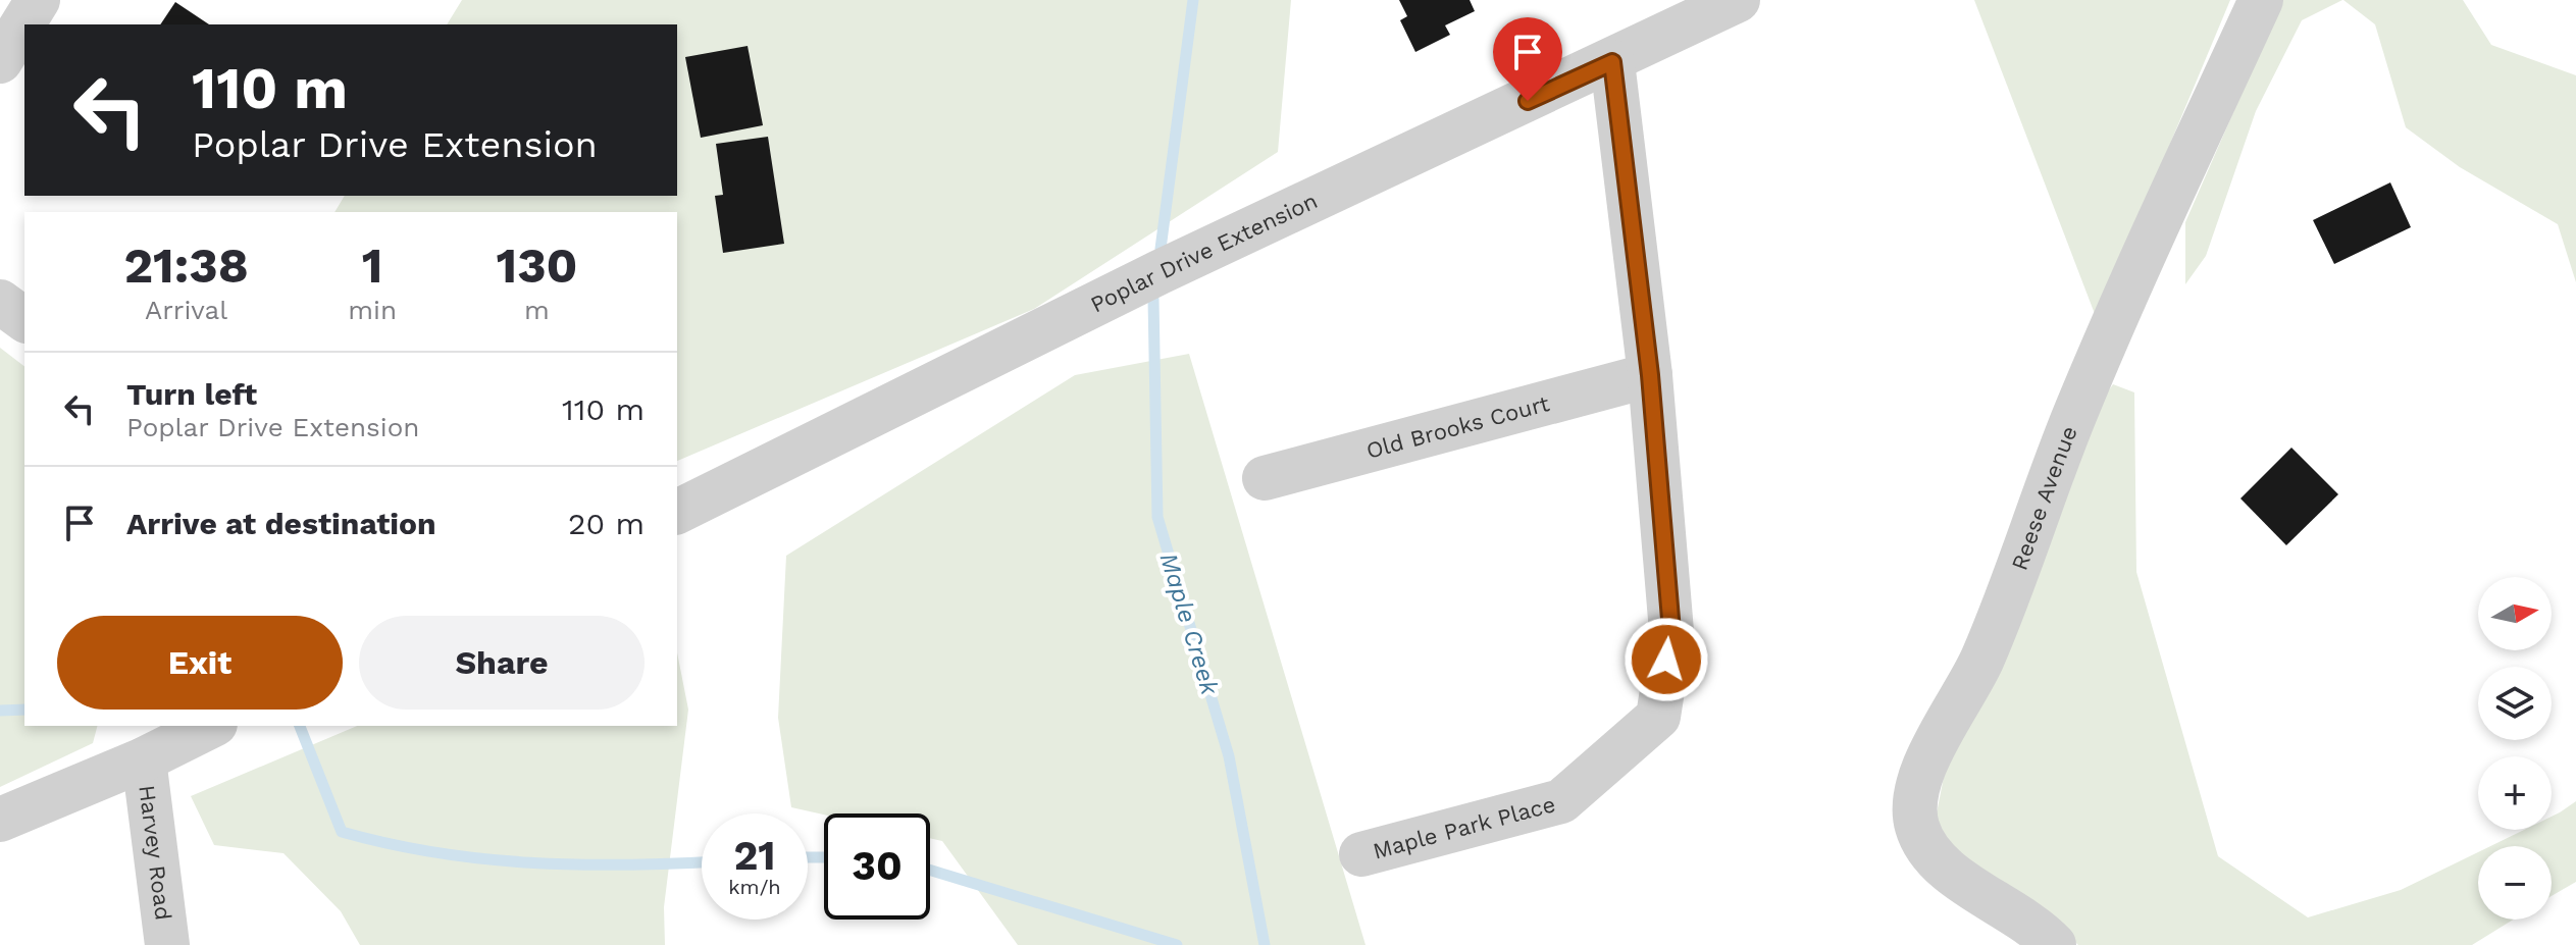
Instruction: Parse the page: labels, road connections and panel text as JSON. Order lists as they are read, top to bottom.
{
  "streets": {
    "street": [
      "Poplar Drive Extension",
      "Old Brooks Court",
      "Reese Avenue",
      "Maple Park Place",
      "Harvey Road"
    ]
  },
  "crossings": [
    ["Poplar Drive Extension", "Maple Park Place"],
    ["Old Brooks Court", "Maple Park Place"]
  ],
  "water": ["Maple Creek"],
  "north": "right",
  "page": {
    "turn": ["110 m", "Poplar Drive Extension"],
    "eta": [
      "21:38",
      "Arrival",
      "1",
      "min",
      "130",
      "m"
    ],
    "list": [
      {
        "name": "Turn left",
        "note": "Poplar Drive Extension",
        "value": "110 m"
      },
      {
        "name": "Arrive at destination",
        "value": "20 m"
      }
    ],
    "map_buttons": ["+", "−"],
    "buttons": ["Exit", "Share"],
    "speed": "21 km/h",
    "limit": "30"
  }
}
